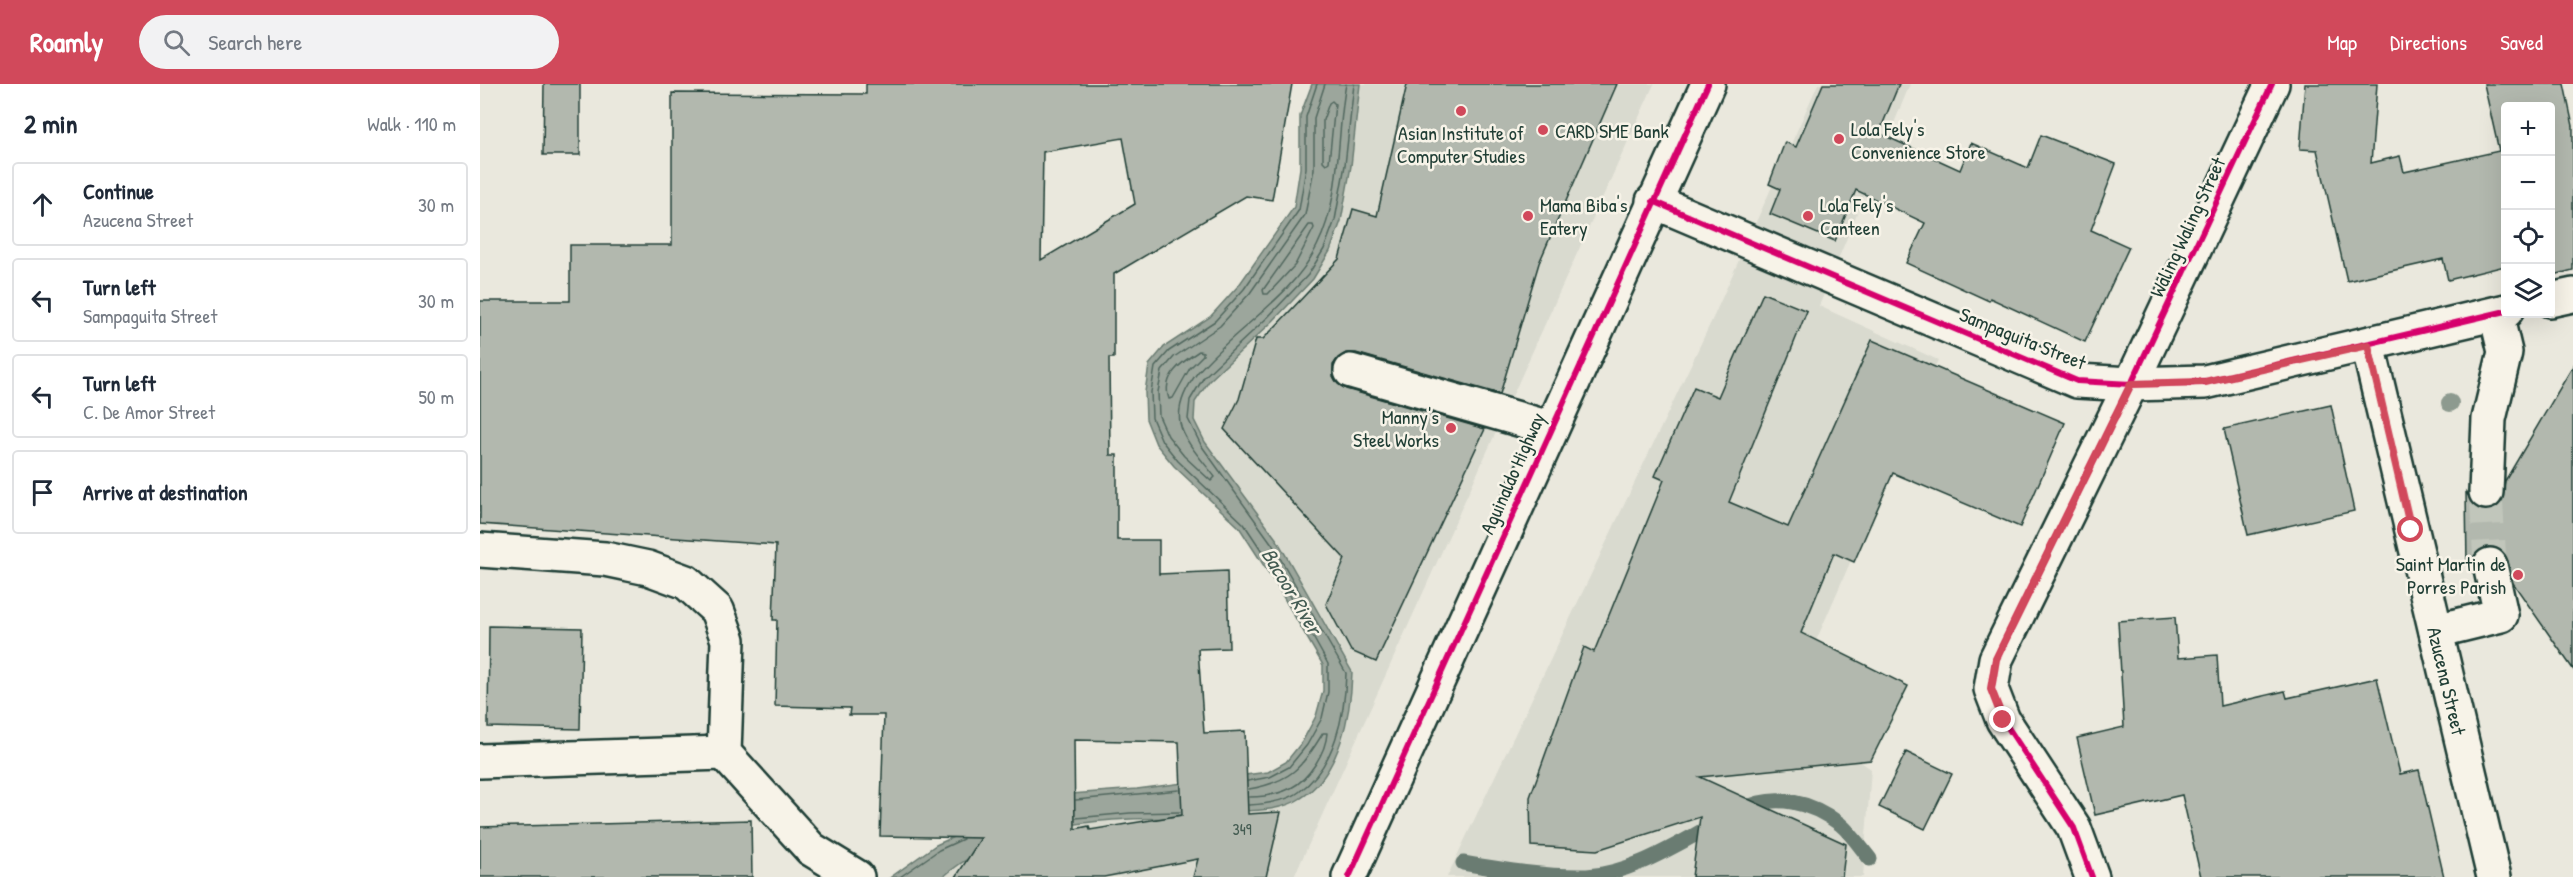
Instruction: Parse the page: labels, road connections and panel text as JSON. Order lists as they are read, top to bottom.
{
  "streets": {
    "main road": [
      "Waling Waling Street",
      "Sampaguita Street",
      "Aguinaldo Highway",
      "Azucena Street"
    ]
  },
  "crossings": [
    ["Waling Waling Street", "Sampaguita Street"],
    ["Sampaguita Street", "Aguinaldo Highway"],
    ["Sampaguita Street", "Azucena Street"]
  ],
  "water": ["Bacoor River"],
  "places": [
    "Asian Institute of Computer Studies",
    "CARD SME Bank",
    "Lola Fely's Convenience Store",
    "Mama Biba's Eatery",
    "Lola Fely's Canteen",
    "Manny's Steel Works",
    "Saint Martin de Porres Parish"
  ],
  "house_numbers": ["349"],
  "page": {
    "header": "Roamly",
    "search": "Search here",
    "nav": ["Map", "Directions", "Saved"],
    "heading": ["2 min", "Walk · 110 m"],
    "map_buttons": ["+", "−"],
    "list": [
      ["Continue", "Azucena Street", "30 m"],
      ["Turn left", "Sampaguita Street", "30 m"],
      ["Turn left", "C. De Amor Street", "50 m"],
      "Arrive at destination"
    ]
  }
}
